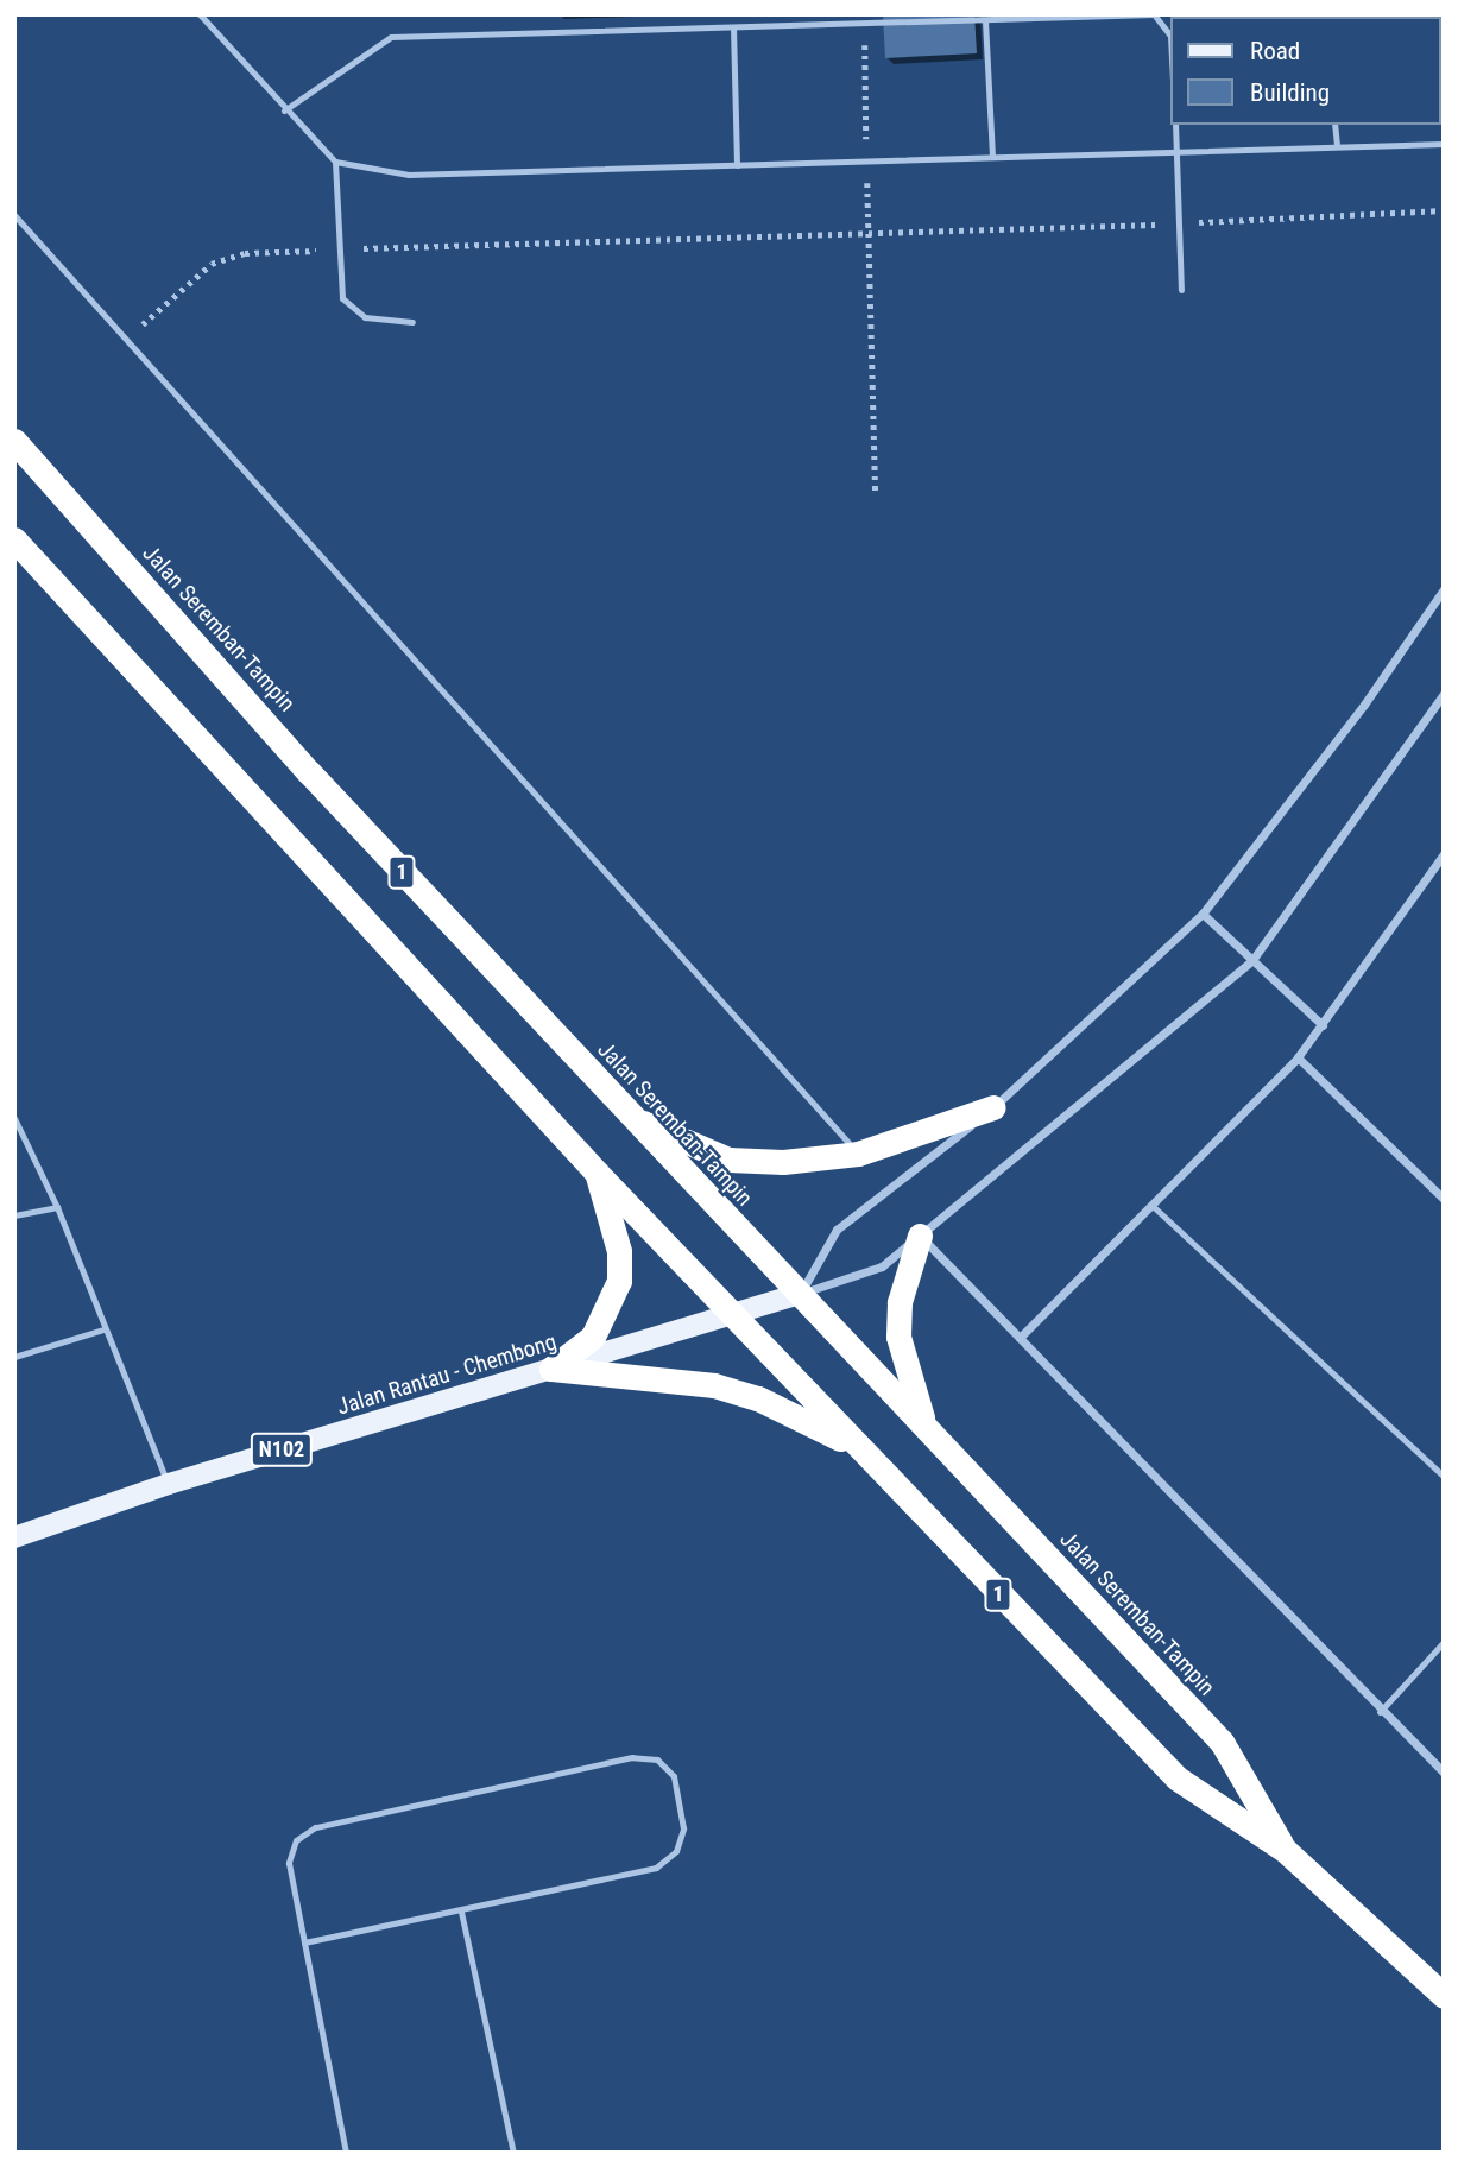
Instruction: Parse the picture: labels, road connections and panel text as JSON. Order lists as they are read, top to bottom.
{
  "streets": {
    "highway": ["Jalan Seremban-Tampin", "1"],
    "main road": ["Jalan Rantau - Chembong", "N102"]
  },
  "crossings": [
    ["Jalan Seremban-Tampin", "Jalan Rantau - Chembong"]
  ],
  "legend": ["Road", "Building"]
}
